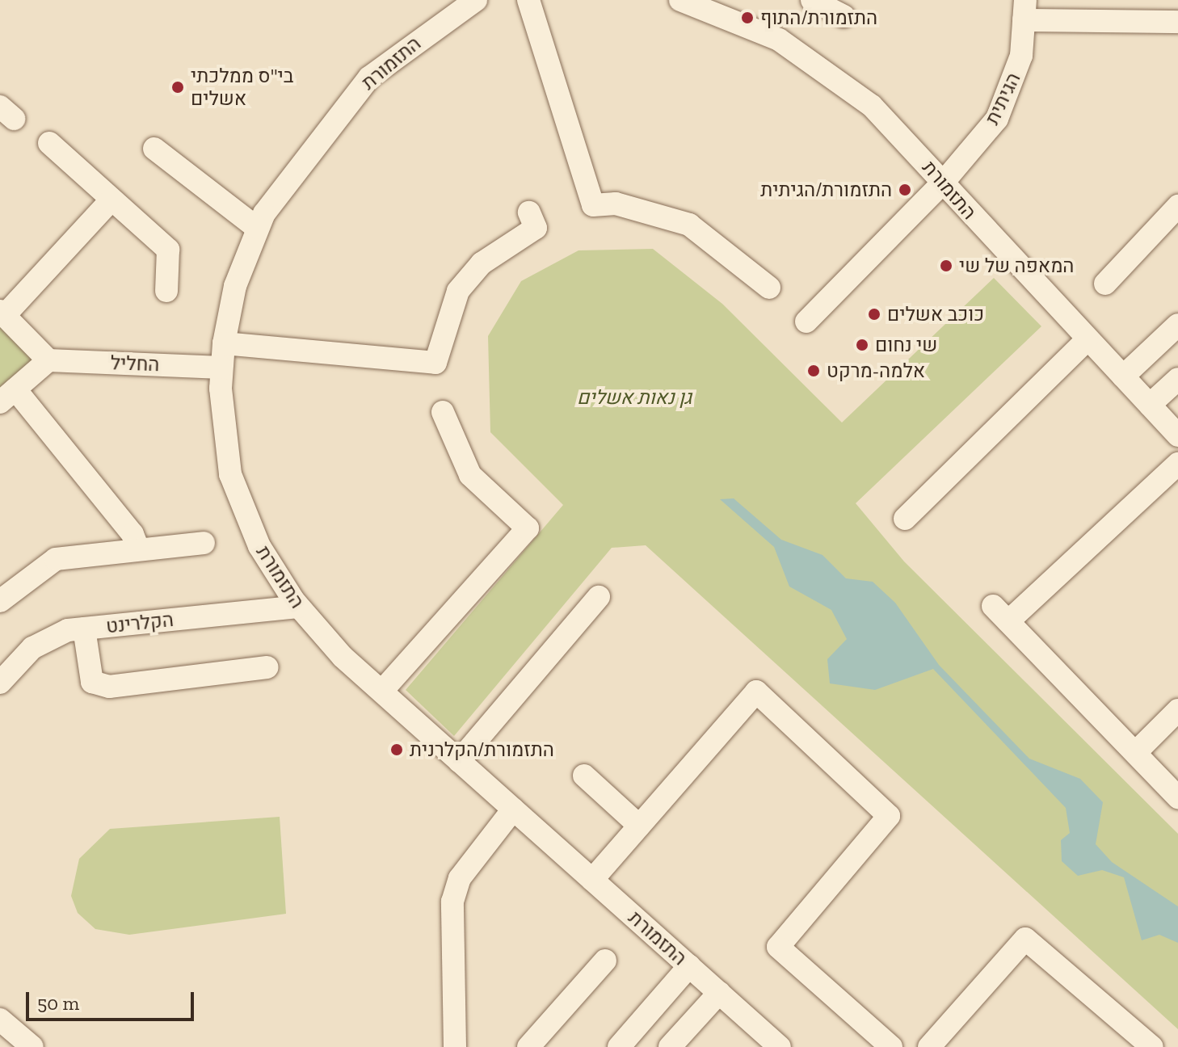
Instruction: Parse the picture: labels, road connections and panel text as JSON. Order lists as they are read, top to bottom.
{
  "streets": {
    "street": [
      "התזמורת",
      "הגיתית",
      "החליל",
      "הקלרינט"
    ]
  },
  "crossings": [
    ["התזמורת", "הגיתית"],
    ["התזמורת", "החליל"],
    ["התזמורת", "הקלרינט"]
  ],
  "parks": ["גן נאות אשלים"],
  "places": [
    "התזמורת/התוף",
    "בי\"ס ממלכתי אשלים",
    "התזמורת/הגיתית",
    "המאפה של שי",
    "כוכב אשלים",
    "שי נחום",
    "אלמה-מרקט",
    "התזמורת/הקלרנית"
  ],
  "scale_bar": "50 m"
}
